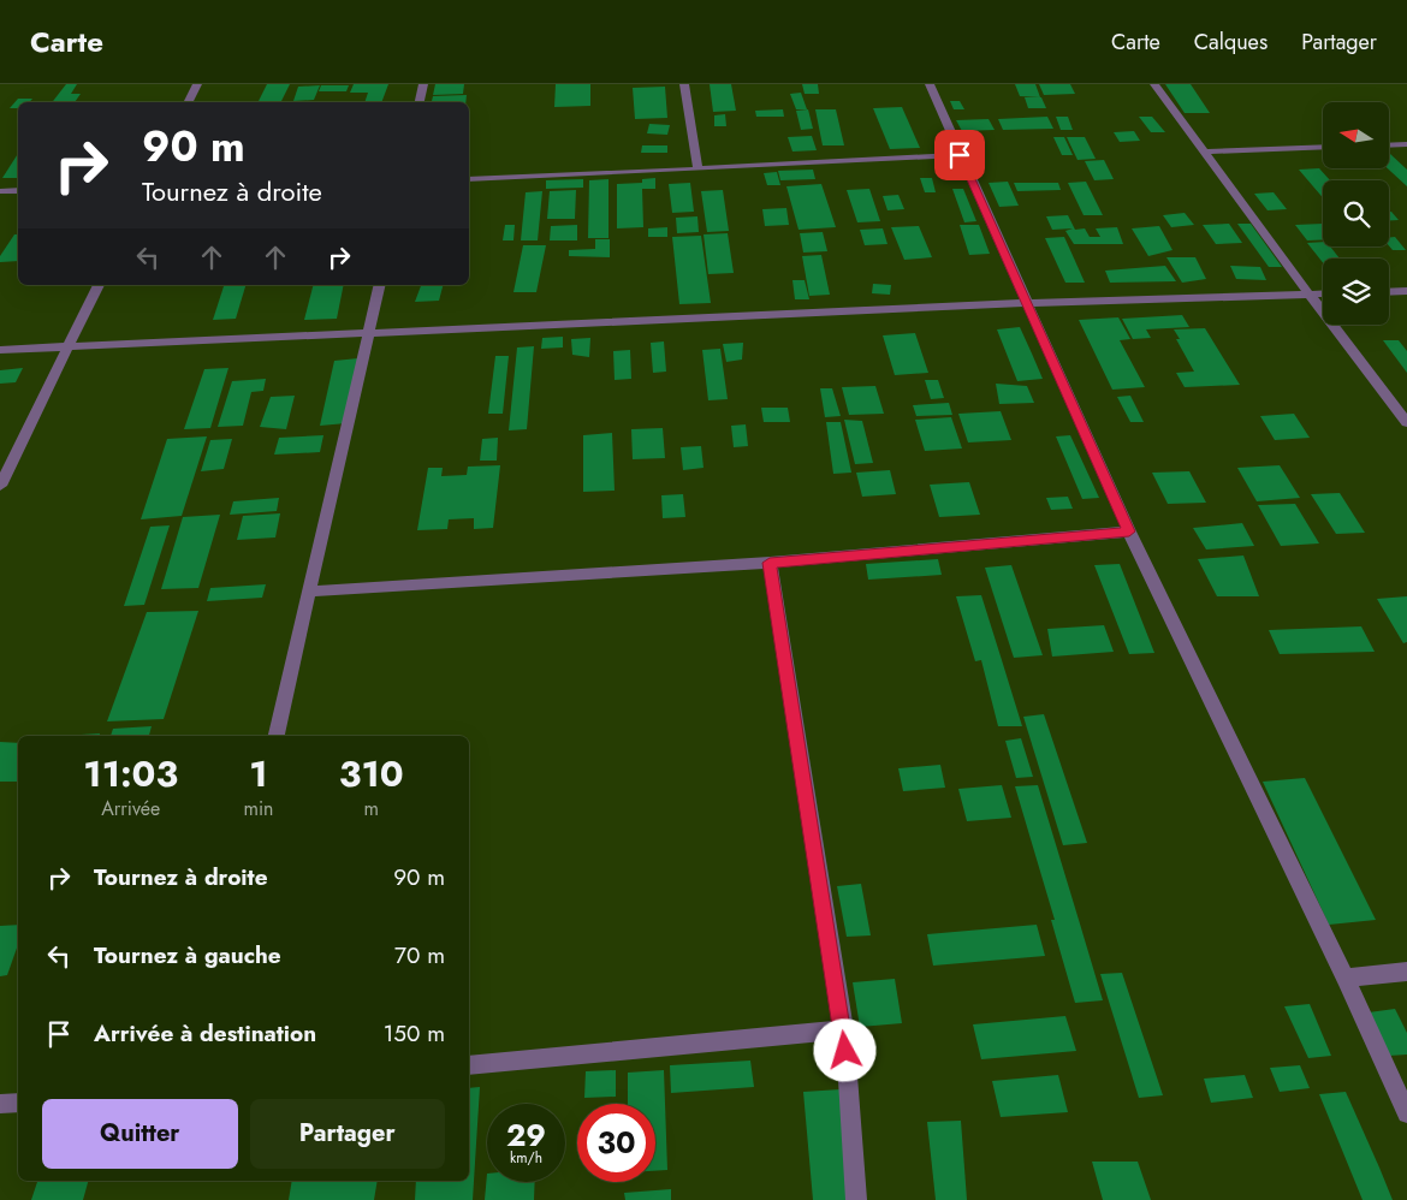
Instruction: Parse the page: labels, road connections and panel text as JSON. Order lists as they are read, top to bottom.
{
  "north": "left",
  "page": {
    "header": "Carte",
    "nav": ["Carte", "Calques", "Partager"],
    "turn": ["90 m", "Tournez à droite"],
    "eta": [
      "11:03",
      "Arrivée",
      "1",
      "min",
      "310",
      "m"
    ],
    "list": [
      {
        "name": "Tournez à droite",
        "value": "90 m"
      },
      {
        "name": "Tournez à gauche",
        "value": "70 m"
      },
      {
        "name": "Arrivée à destination",
        "value": "150 m"
      }
    ],
    "buttons": ["Quitter", "Partager"],
    "speed": "29 km/h",
    "limit": "30"
  }
}
